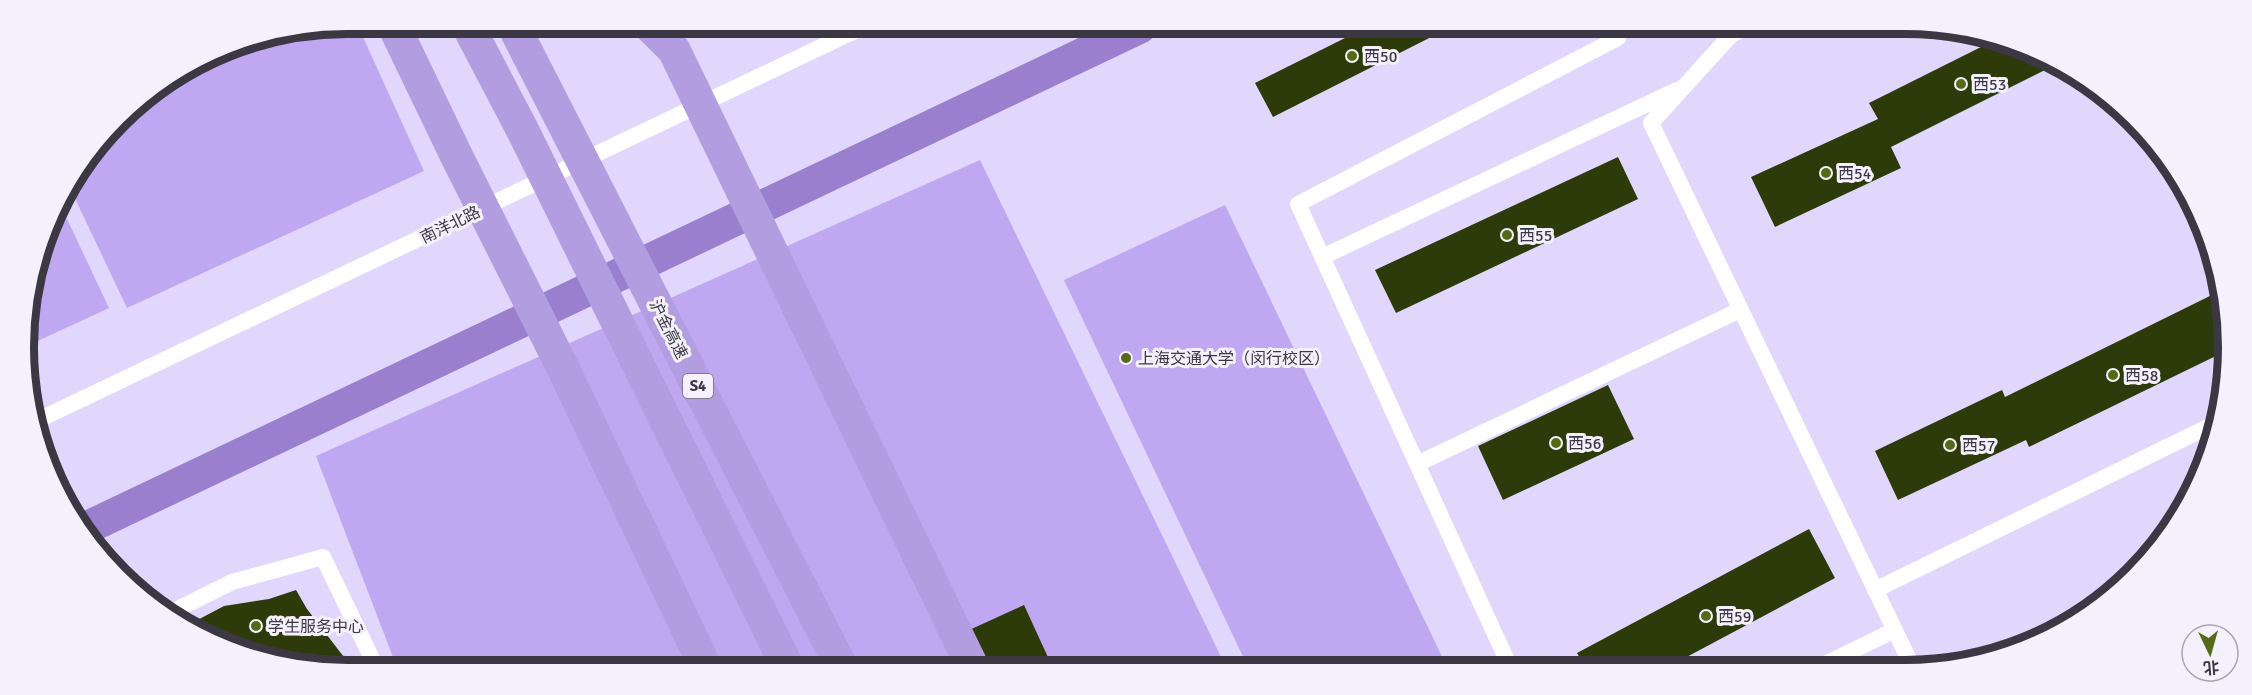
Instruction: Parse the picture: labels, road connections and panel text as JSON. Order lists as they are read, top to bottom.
{
  "streets": {
    "highway": ["沪金高速", "S4"],
    "lane": ["南洋北路"]
  },
  "places": [
    "西50",
    "西53",
    "西54",
    "西55",
    "上海交通大学（闵行校区）",
    "西58",
    "西56",
    "西57",
    "西59",
    "学生服务中心"
  ],
  "north": "bottom"
}
